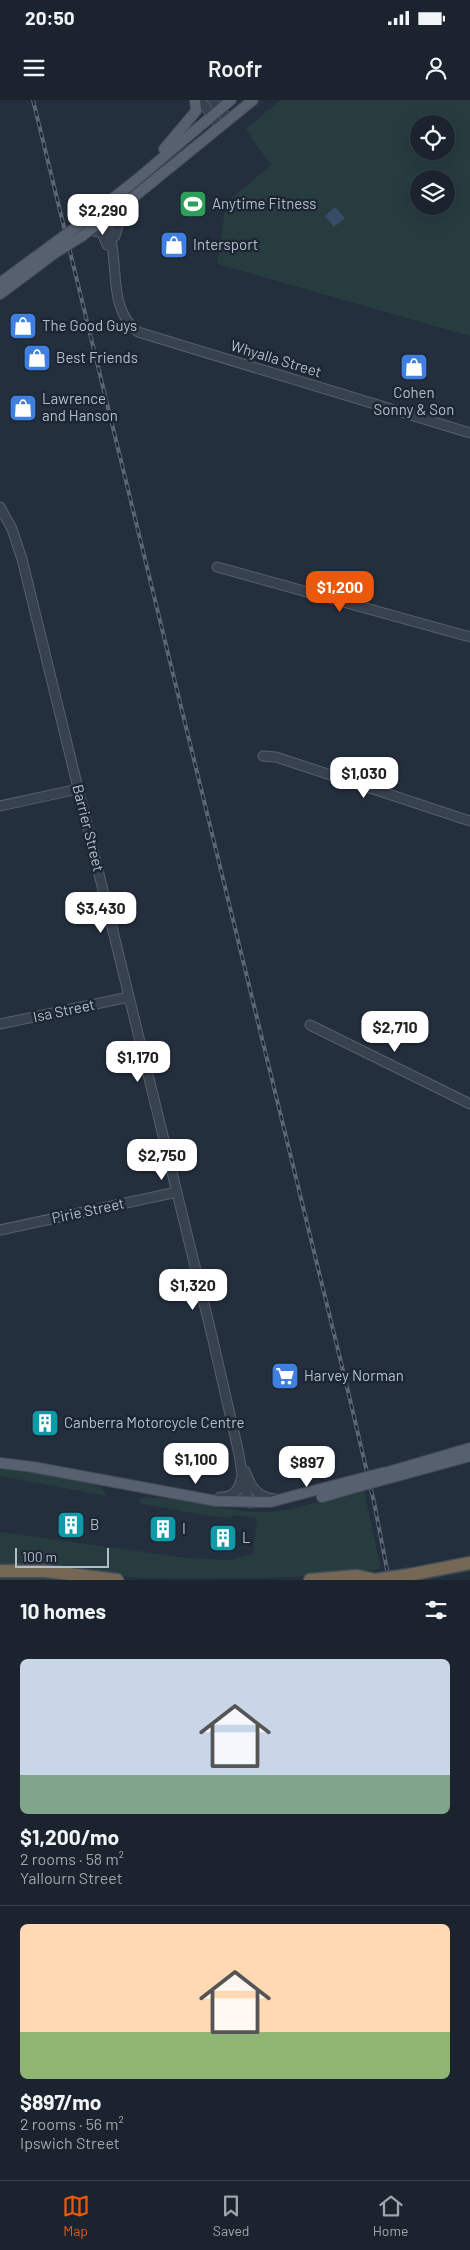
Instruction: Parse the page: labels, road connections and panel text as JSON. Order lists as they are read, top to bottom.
{
  "streets": {
    "street": [
      "Whyalla Street",
      "Barrier Street",
      "Isa Street",
      "Pirie Street"
    ]
  },
  "crossings": [
    ["Barrier Street", "Isa Street"],
    ["Barrier Street", "Pirie Street"]
  ],
  "places": {
    "sports": ["Anytime Fitness"],
    "shop": [
      "Intersport",
      "The Good Guys",
      "Best Friends",
      "Cohen Sonny & Son",
      "Lawrence and Hanson"
    ],
    "supermarket": ["Harvey Norman"],
    "building": [
      "Canberra Motorcycle Centre",
      "B",
      "I",
      "L"
    ]
  },
  "scale_bar": "100 m",
  "page": {
    "status": "20:50",
    "header": "Roofr",
    "price": [
      "$2,290",
      "$1,200",
      "$1,030",
      "$3,430",
      "$2,710",
      "$1,170",
      "$2,750",
      "$1,320",
      "$1,100",
      "$897"
    ],
    "scale": "100 m",
    "heading": "10 homes",
    "list": [
      {
        "name": "$1,200/mo",
        "note": "2 rooms · 58 m² · Yallourn Street"
      },
      {
        "name": "$897/mo",
        "note": "2 rooms · 56 m² · Ipswich Street"
      }
    ],
    "tabs": ["Map", "Saved", "Home"]
  }
}
